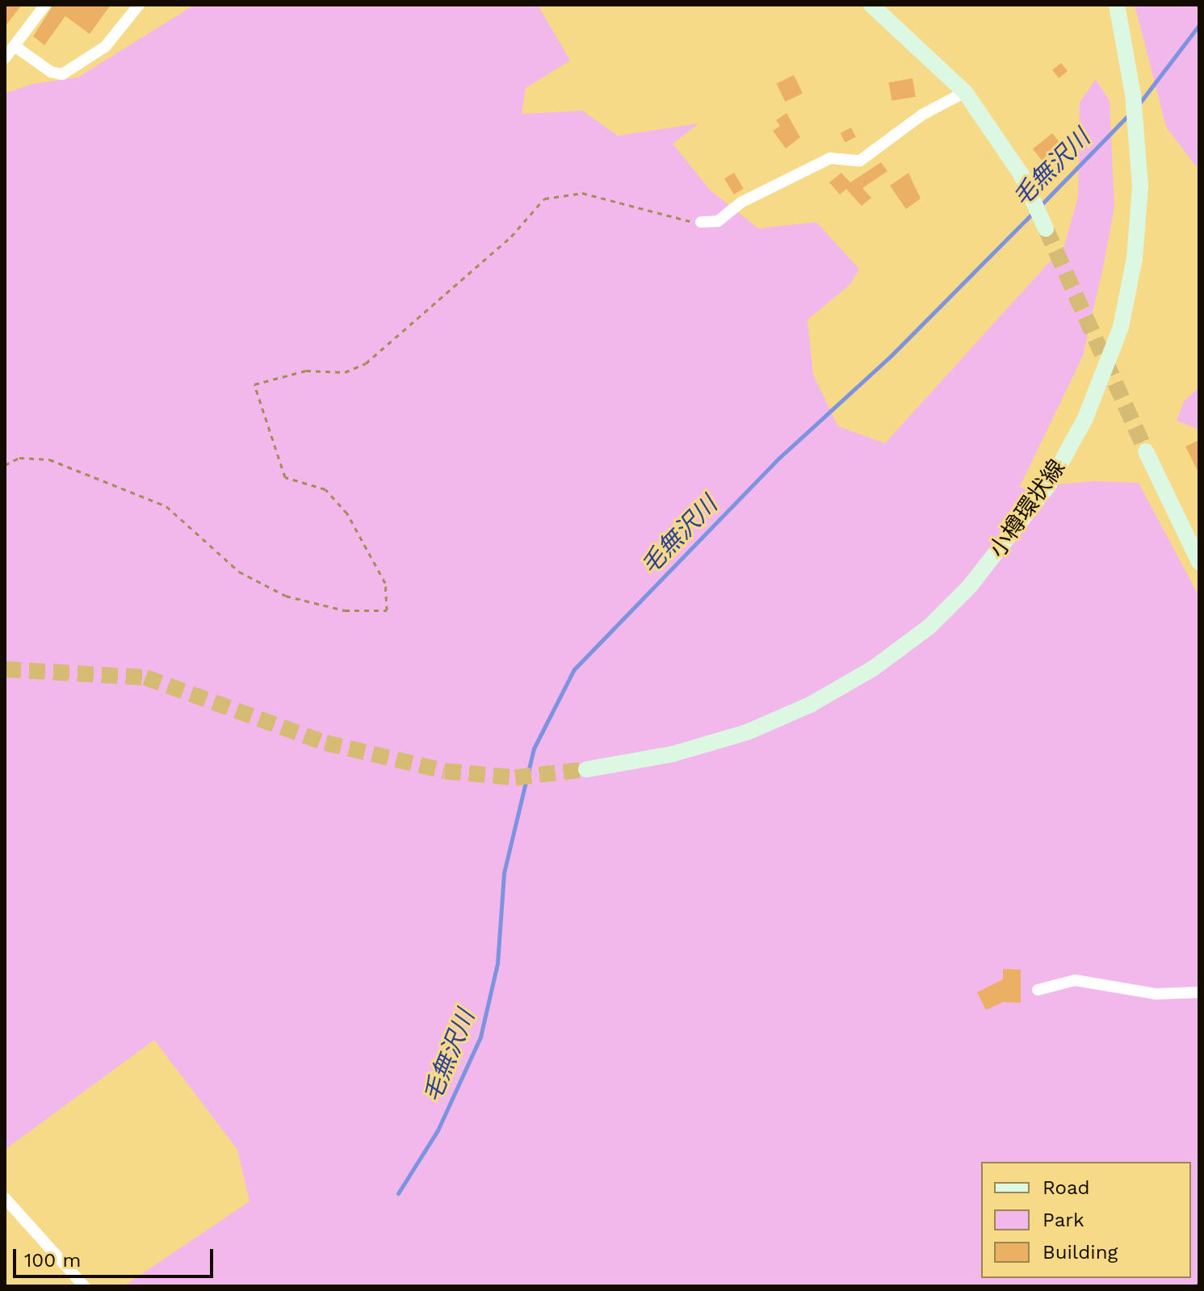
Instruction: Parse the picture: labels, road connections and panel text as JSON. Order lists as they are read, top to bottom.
{
  "streets": {
    "main road": ["小樽環状線"]
  },
  "water": ["毛無沢川"],
  "legend": ["Road", "Park", "Building"],
  "scale_bar": "100 m"
}
